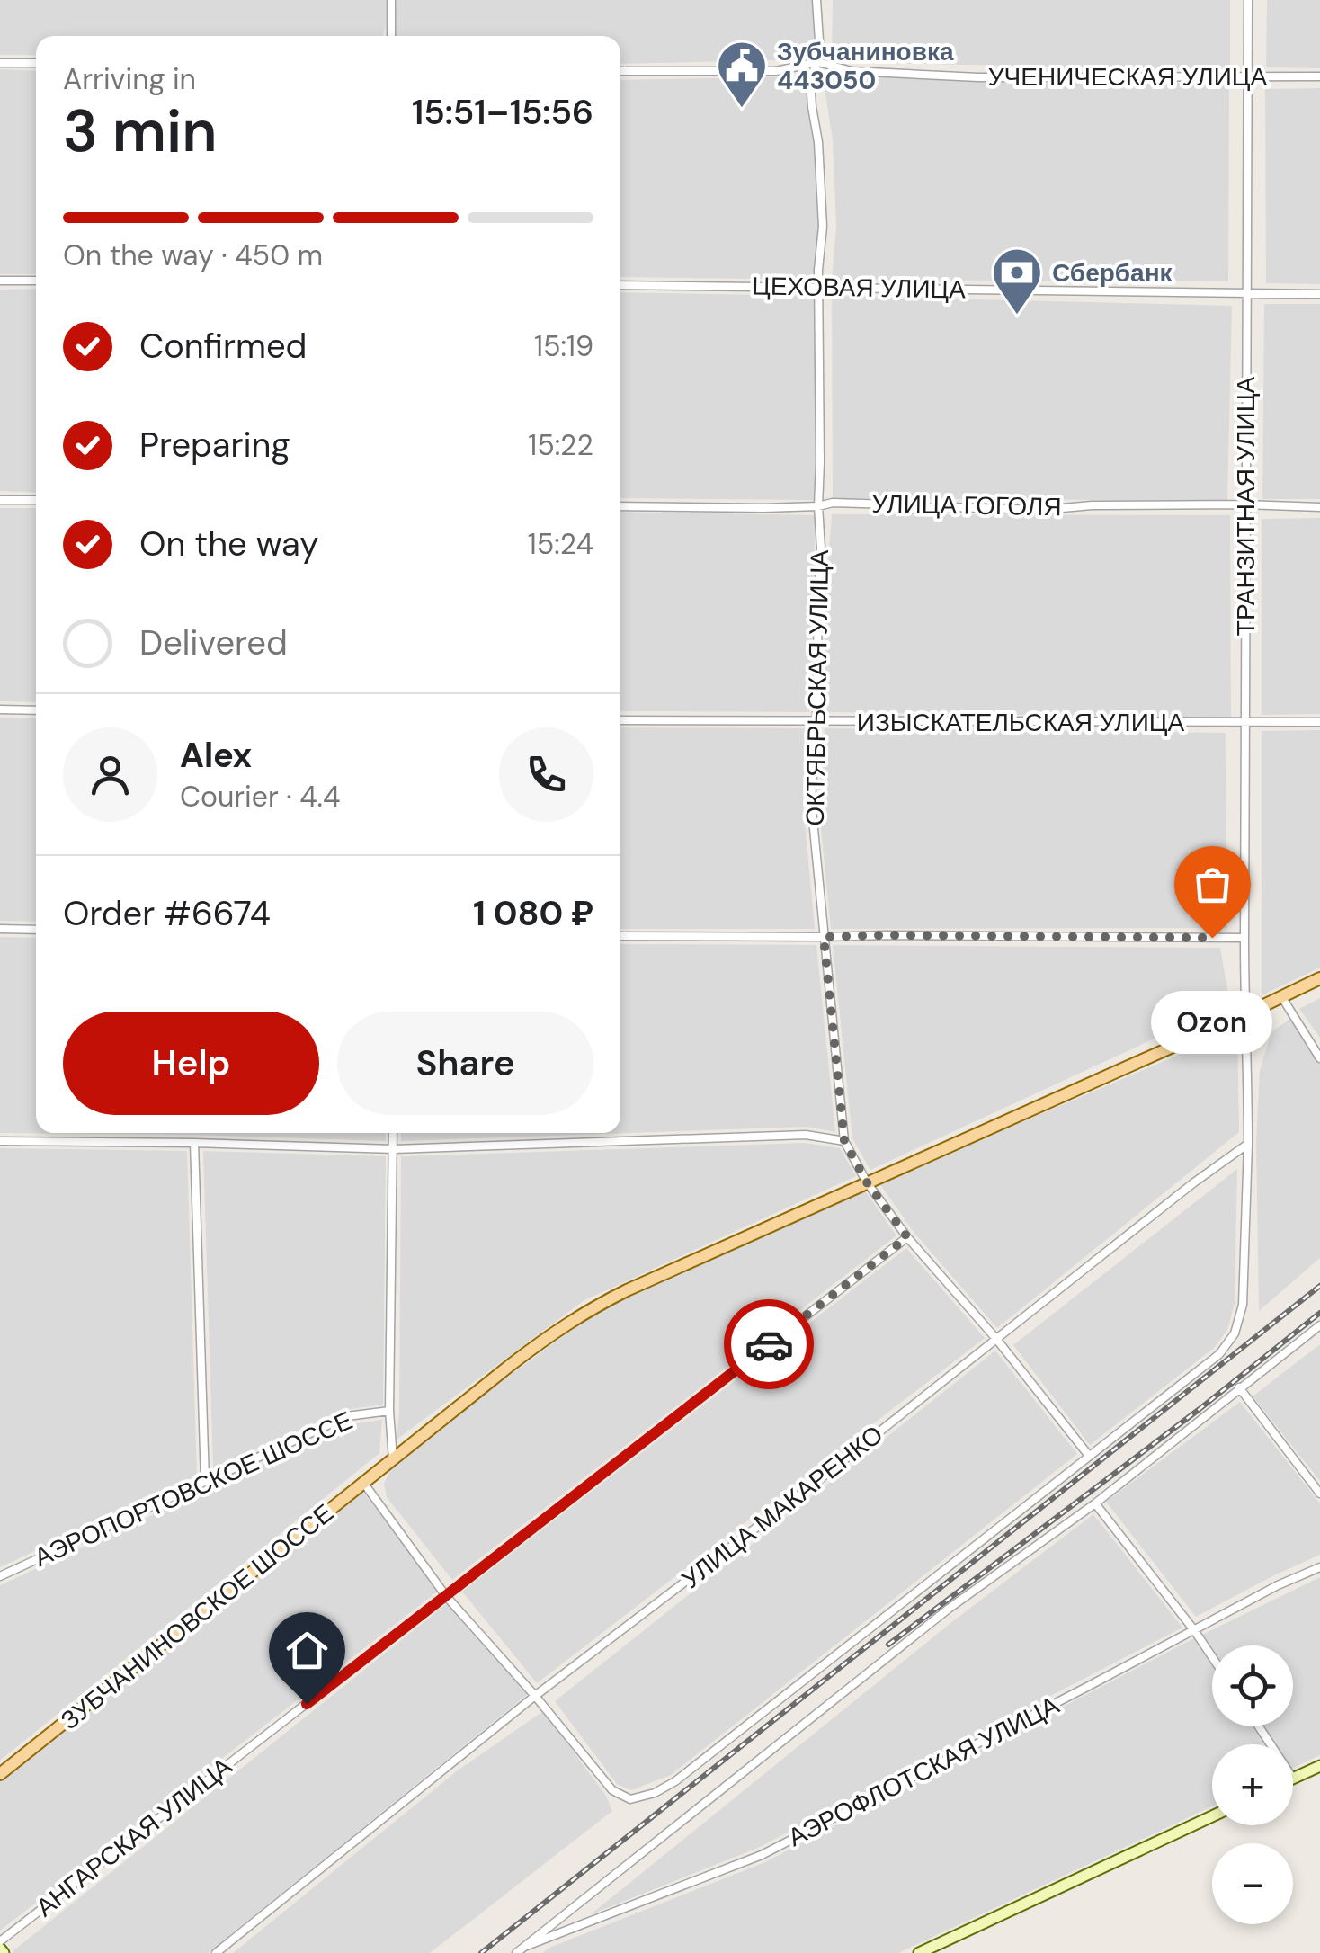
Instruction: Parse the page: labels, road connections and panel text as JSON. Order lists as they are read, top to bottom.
{
  "streets": {
    "main road": ["ЗУБЧАНИНОВСКОЕ ШОССЕ"],
    "street": [
      "УЧЕНИЧЕСКАЯ УЛИЦА",
      "ЦЕХОВАЯ УЛИЦА",
      "УЛИЦА ГОГОЛЯ",
      "ТРАНЗИТНАЯ УЛИЦА",
      "ОКТЯБРЬСКАЯ УЛИЦА",
      "ИЗЫСКАТЕЛЬСКАЯ УЛИЦА",
      "АЭРОПОРТОВСКОЕ ШОССЕ",
      "УЛИЦА МАКАРЕНКО",
      "АЭРОФЛОТСКАЯ УЛИЦА",
      "АНГАРСКАЯ УЛИЦА"
    ]
  },
  "crossings": [
    ["УЧЕНИЧЕСКАЯ УЛИЦА", "ТРАНЗИТНАЯ УЛИЦА"],
    ["УЧЕНИЧЕСКАЯ УЛИЦА", "ОКТЯБРЬСКАЯ УЛИЦА"],
    ["ЦЕХОВАЯ УЛИЦА", "ТРАНЗИТНАЯ УЛИЦА"],
    ["ЦЕХОВАЯ УЛИЦА", "ОКТЯБРЬСКАЯ УЛИЦА"],
    ["УЛИЦА ГОГОЛЯ", "ТРАНЗИТНАЯ УЛИЦА"],
    ["УЛИЦА ГОГОЛЯ", "ОКТЯБРЬСКАЯ УЛИЦА"],
    ["ТРАНЗИТНАЯ УЛИЦА", "ИЗЫСКАТЕЛЬСКАЯ УЛИЦА"],
    ["ОКТЯБРЬСКАЯ УЛИЦА", "ИЗЫСКАТЕЛЬСКАЯ УЛИЦА"],
    ["ОКТЯБРЬСКАЯ УЛИЦА", "УЛИЦА МАКАРЕНКО"],
    ["ОКТЯБРЬСКАЯ УЛИЦА", "АНГАРСКАЯ УЛИЦА"]
  ],
  "places": {
    "public building": ["Зубчаниновка 443050"],
    "bank": ["Сбербанк"],
    "other": ["Ozon"]
  },
  "page": {
    "heading": ["3 min", "Arriving in", "15:51–15:56"],
    "panel": [
      "Alex",
      "Courier · 4.4",
      "Order #6674",
      "1 080 ₽"
    ],
    "bar": "On the way · 450 m",
    "list": [
      ["Confirmed", "15:19"],
      ["Preparing", "15:22"],
      ["On the way", "15:24"],
      "Delivered"
    ],
    "bubble": "Ozon",
    "buttons": ["Help", "Share"],
    "map_buttons": ["+", "−"]
  }
}
